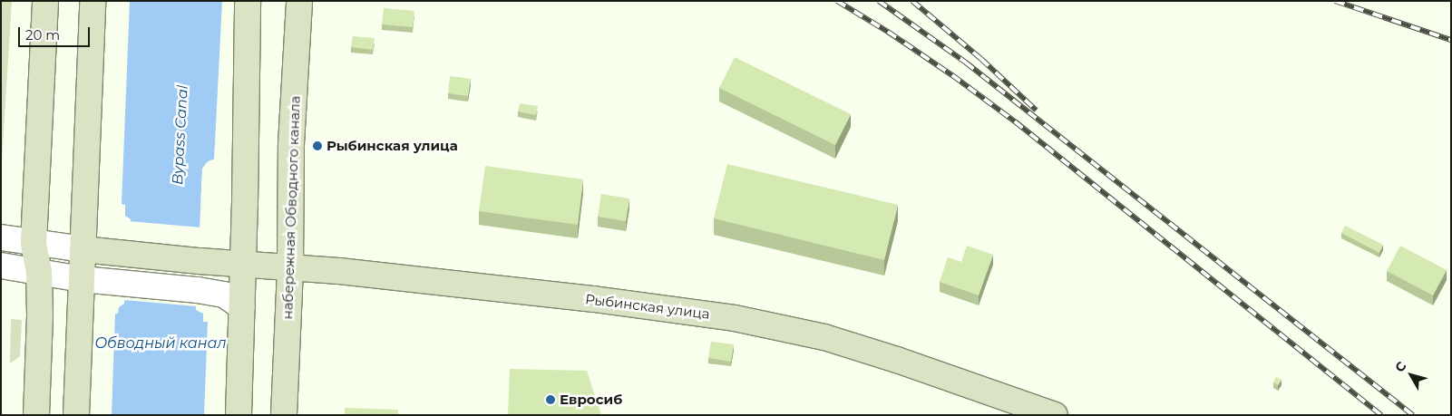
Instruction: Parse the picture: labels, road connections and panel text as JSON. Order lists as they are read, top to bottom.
{
  "streets": {
    "main road": ["набережная Обводного канала", "Рыбинская улица"]
  },
  "crossings": [
    ["набережная Обводного канала", "Рыбинская улица"]
  ],
  "water": ["Bypass Canal", "Обводный канал"],
  "places": ["Рыбинская улица", "Евросиб"],
  "scale_bar": "20 m",
  "north": "top left"
}
